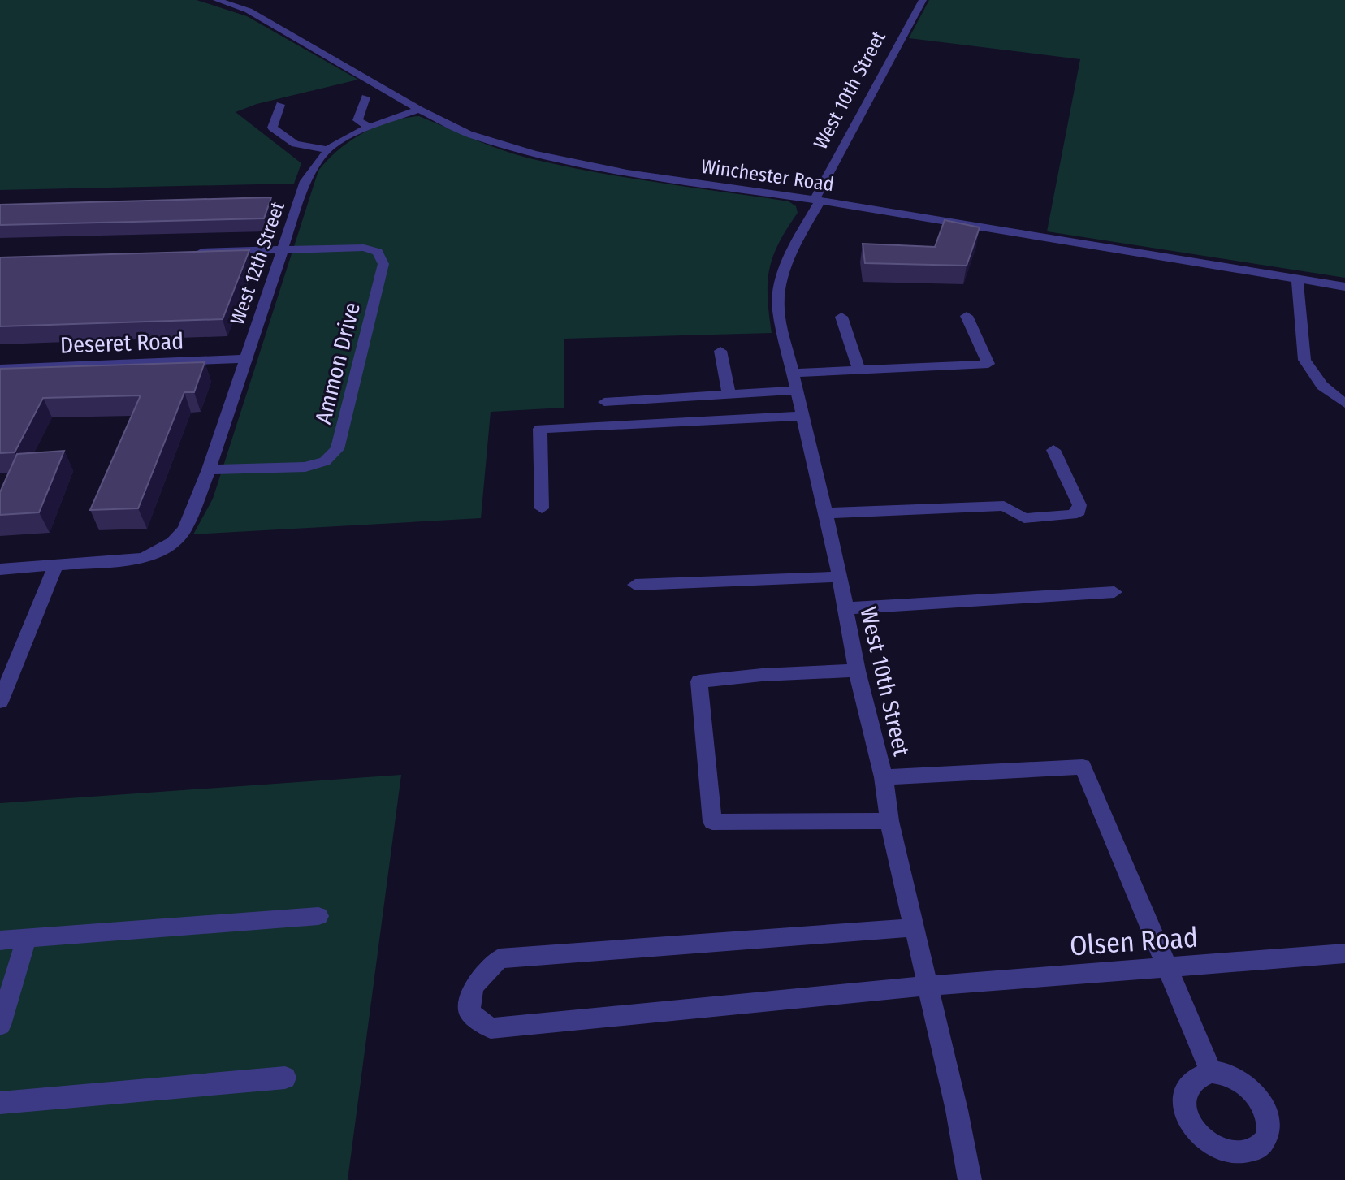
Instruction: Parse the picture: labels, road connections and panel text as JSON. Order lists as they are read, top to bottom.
{
  "streets": {
    "street": [
      "West 10th Street",
      "Winchester Road",
      "West 12th Street",
      "Deseret Road",
      "Ammon Drive",
      "Olsen Road"
    ]
  },
  "crossings": [
    ["West 10th Street", "Winchester Road"],
    ["West 10th Street", "Olsen Road"],
    ["Winchester Road", "West 12th Street"],
    ["West 12th Street", "Deseret Road"],
    ["West 12th Street", "Ammon Drive"]
  ]
}
